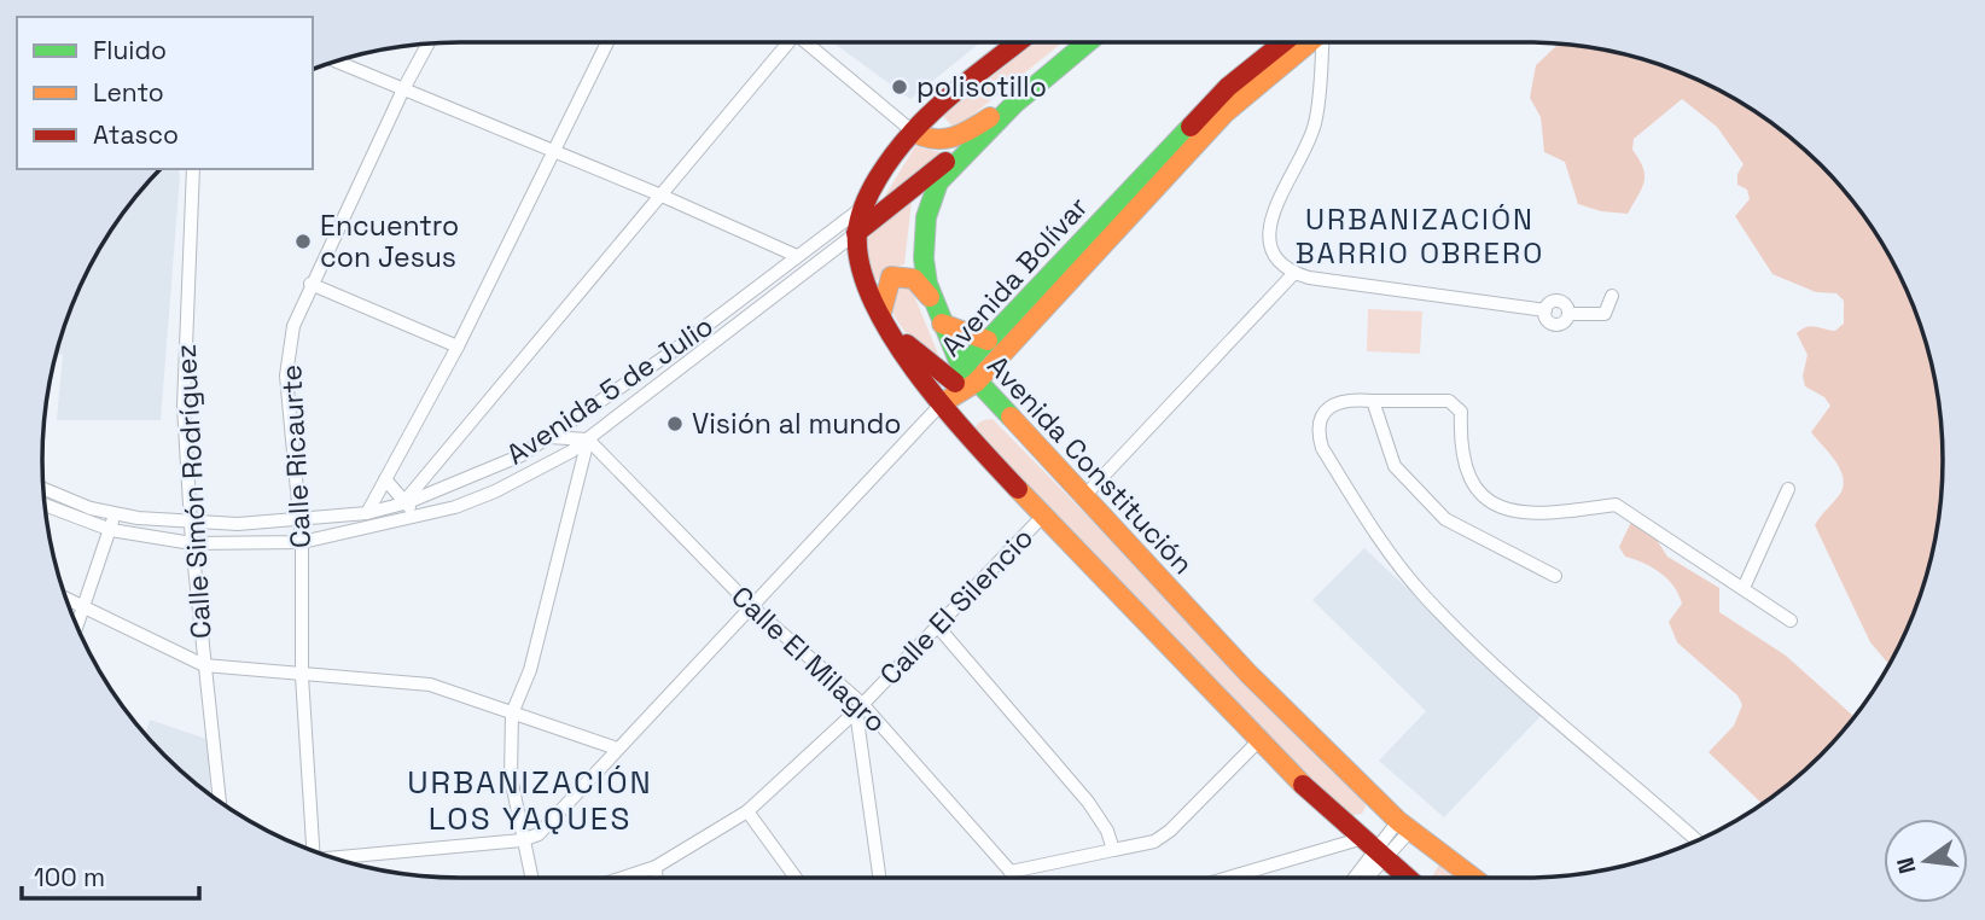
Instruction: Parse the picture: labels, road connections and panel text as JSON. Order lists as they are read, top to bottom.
{
  "streets": {
    "main road": ["Avenida Bolívar", "Avenida Constitución"],
    "street": [
      "Avenida 5 de Julio",
      "Calle Ricaurte",
      "Calle Simón Rodríguez",
      "Calle El Silencio",
      "Calle El Milagro"
    ]
  },
  "crossings": [
    ["Avenida Bolívar", "Avenida Constitución"],
    ["Avenida 5 de Julio", "Calle Ricaurte"],
    ["Avenida 5 de Julio", "Calle Simón Rodríguez"],
    ["Avenida 5 de Julio", "Calle El Milagro"],
    ["Calle El Silencio", "Calle El Milagro"]
  ],
  "districts": ["URBANIZACIÓN BARRIO OBRERO", "URBANIZACIÓN LOS YAQUES"],
  "places": ["polisotillo", "Encuentro con Jesus", "Visión al mundo"],
  "legend": ["Fluido", "Lento", "Atasco"],
  "scale_bar": "100 m",
  "north": "left"
}
